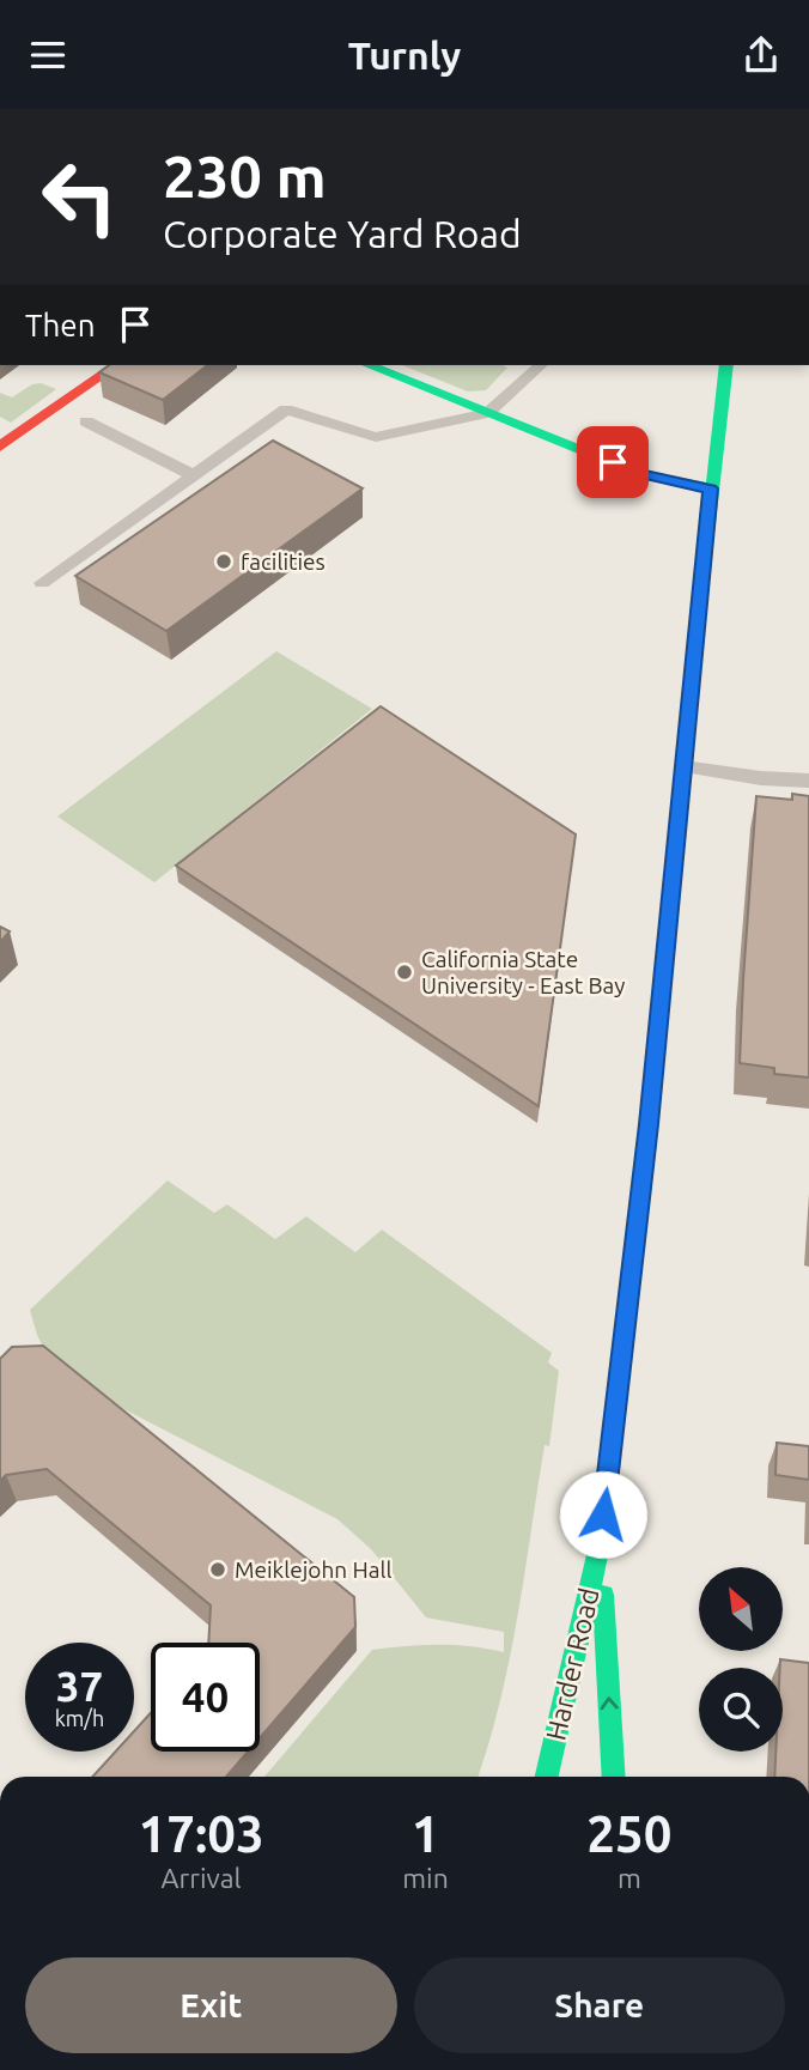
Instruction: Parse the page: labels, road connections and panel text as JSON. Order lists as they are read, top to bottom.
{
  "streets": {
    "street": ["Harder Road"]
  },
  "places": ["facilities", "California State University - East Bay", "Meiklejohn Hall"],
  "north": "top left",
  "page": {
    "header": "Turnly",
    "turn": ["230 m", "Corporate Yard Road"],
    "then": "Then",
    "speed": "37 km/h",
    "limit": "40",
    "eta": [
      "17:03",
      "Arrival",
      "1",
      "min",
      "250",
      "m"
    ],
    "buttons": ["Exit", "Share"]
  }
}
